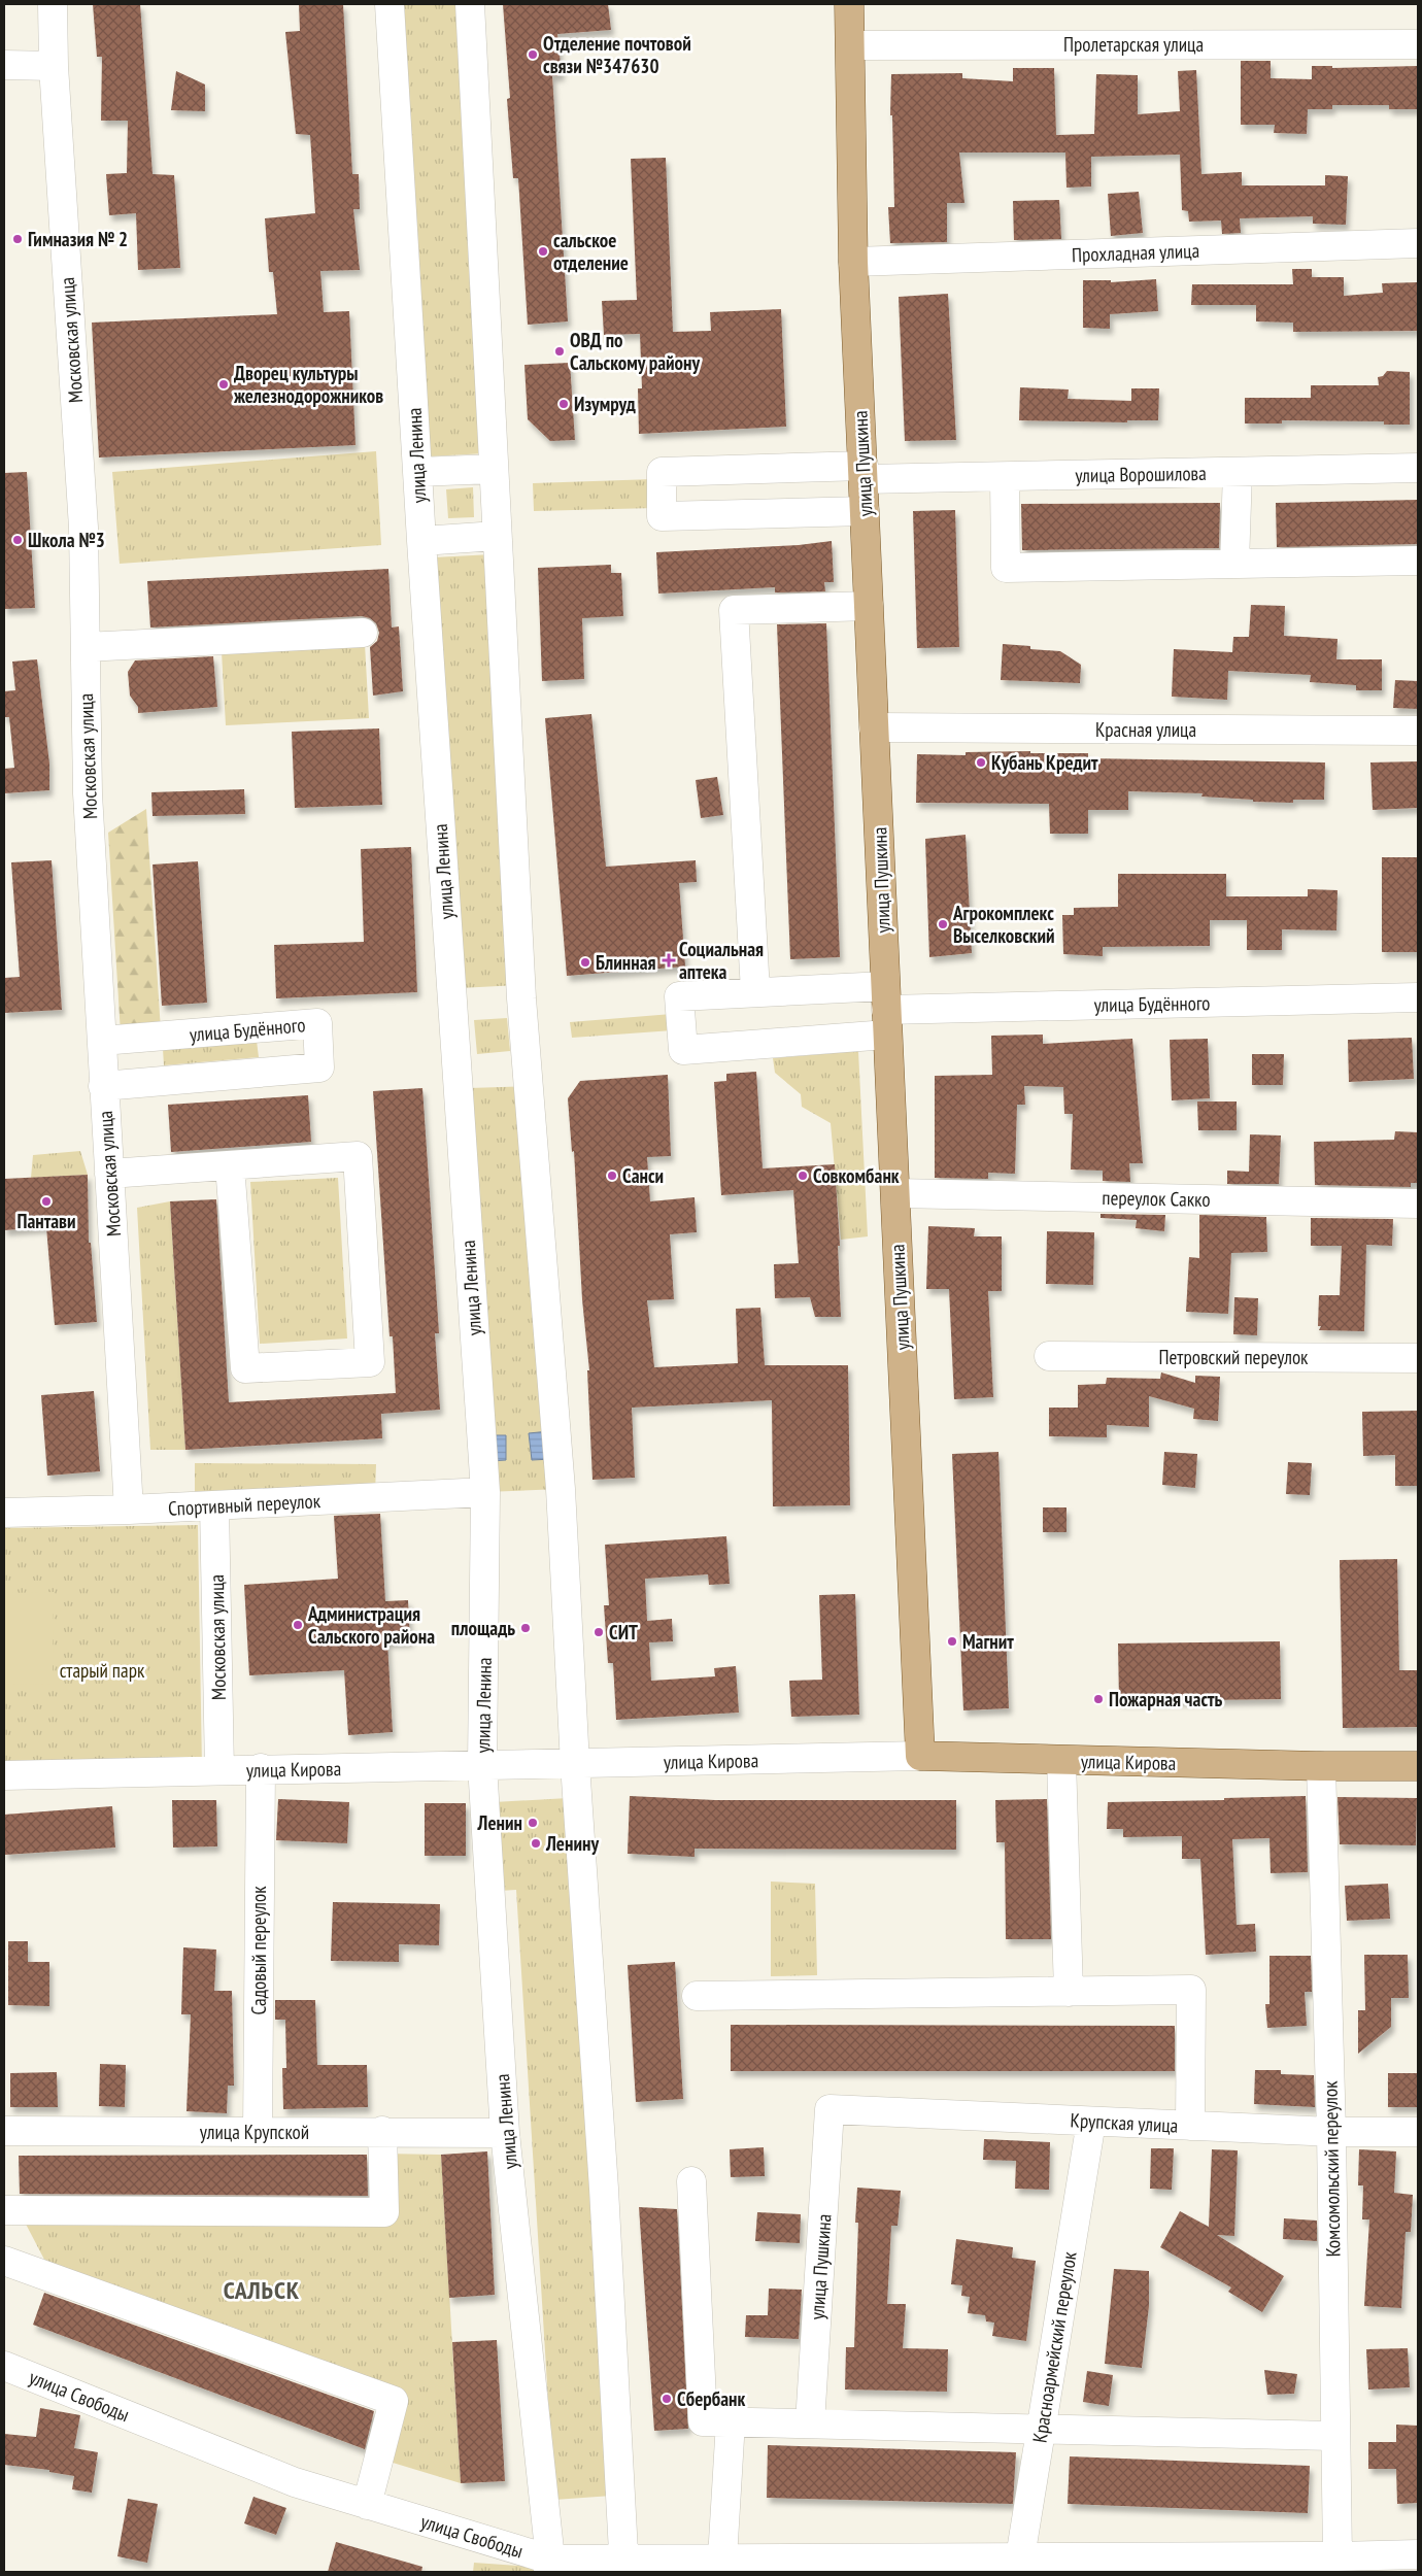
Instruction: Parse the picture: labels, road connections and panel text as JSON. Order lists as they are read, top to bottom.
{
  "streets": {
    "main road": ["улица Пушкина", "улица Кирова"],
    "street": [
      "Пролетарская улица",
      "Прохладная улица",
      "Московская улица",
      "улица Ленина",
      "улица Ворошилова",
      "Красная улица",
      "улица Будённого",
      "переулок Сакко",
      "Петровский переулок",
      "Спортивный переулок",
      "Садовый переулок",
      "Крупская улица",
      "улица Крупской",
      "Комсомольский переулок",
      "Красноармейский переулок",
      "улица Свободы"
    ]
  },
  "crossings": [
    ["Пролетарская улица", "улица Пушкина"],
    ["Прохладная улица", "улица Пушкина"],
    ["Московская улица", "улица Будённого"],
    ["Московская улица", "Спортивный переулок"],
    ["Московская улица", "улица Кирова"],
    ["улица Ленина", "Спортивный переулок"],
    ["улица Ленина", "улица Кирова"],
    ["улица Ленина", "улица Крупской"],
    ["улица Ленина", "улица Свободы"],
    ["улица Пушкина", "улица Ворошилова"],
    ["улица Пушкина", "Красная улица"],
    ["улица Пушкина", "улица Будённого"],
    ["улица Пушкина", "переулок Сакко"],
    ["улица Пушкина", "улица Кирова"],
    ["улица Пушкина", "Крупская улица"],
    ["улица Кирова", "Садовый переулок"],
    ["улица Кирова", "Комсомольский переулок"],
    ["Садовый переулок", "улица Крупской"],
    ["Крупская улица", "Комсомольский переулок"],
    ["Крупская улица", "Красноармейский переулок"],
    ["Комсомольский переулок", "улица Свободы"],
    ["Красноармейский переулок", "улица Свободы"]
  ],
  "districts": ["САЛЬСК"],
  "parks": ["старый парк"],
  "places": {
    "other": [
      "Отделение почтовой связи №347630",
      "Гимназия № 2",
      "сальское отделение",
      "ОВД по Сальскому району",
      "Дворец культуры железнодорожников",
      "Изумруд",
      "Школа №3",
      "Кубань Кредит",
      "Агрокомплекс Выселковский",
      "Блинная",
      "Санси",
      "Совкомбанк",
      "Пантави",
      "Администрация Сальского района",
      "площадь",
      "СИТ",
      "Магнит",
      "Пожарная часть",
      "Ленин",
      "Ленину",
      "Сбербанк"
    ],
    "health": ["Социальная аптека"]
  }
}
